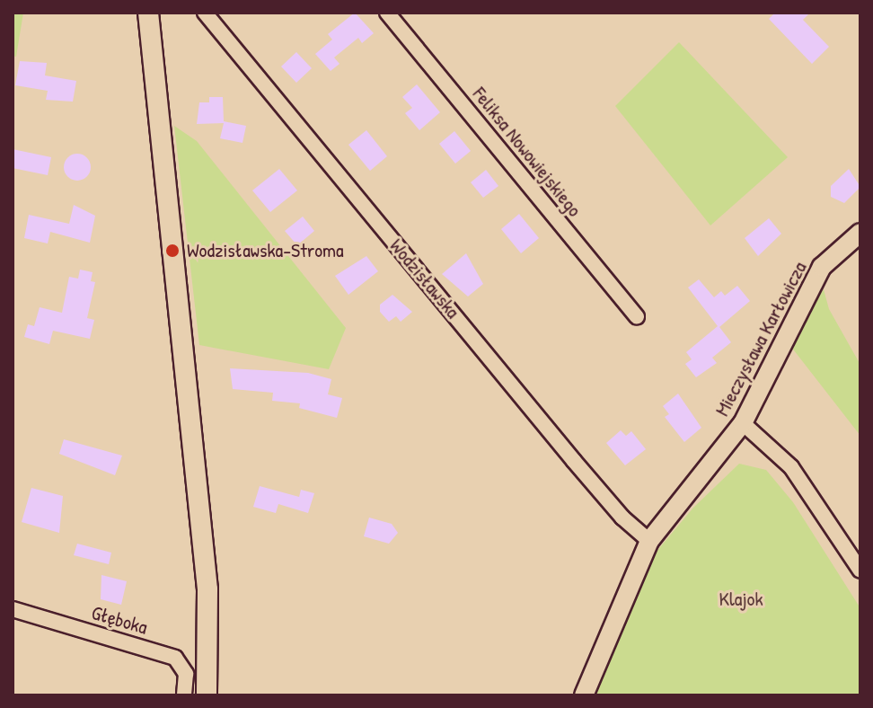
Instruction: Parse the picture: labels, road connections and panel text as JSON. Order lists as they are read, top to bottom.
{
  "streets": {
    "street": [
      "Feliksa Nowowiejskiego",
      "Wodzisławska",
      "Mieczysława Karłowicza",
      "Głęboka"
    ]
  },
  "crossings": [
    ["Wodzisławska", "Mieczysława Karłowicza"]
  ],
  "parks": ["Klajok"],
  "places": ["Wodzisławska-Stroma"]
}
